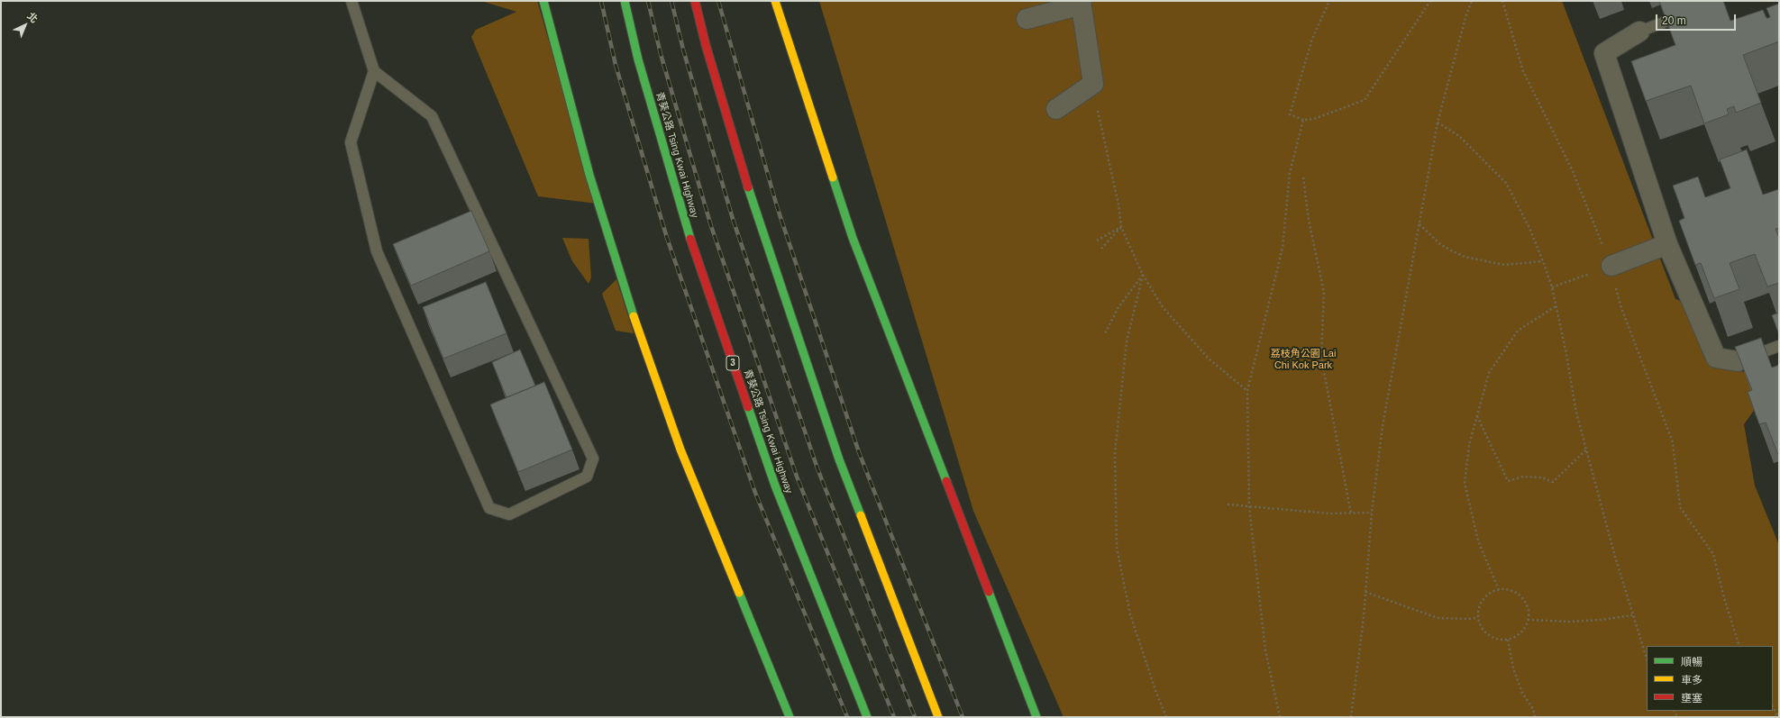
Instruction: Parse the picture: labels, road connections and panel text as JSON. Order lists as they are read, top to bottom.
{
  "streets": {
    "highway": ["青葵公路 Tsing Kwai Highway", "3"]
  },
  "parks": ["荔枝角公園 Lai Chi Kok Park"],
  "legend": ["順暢", "車多", "壅塞"],
  "scale_bar": "20 m",
  "north": "top right"
}
